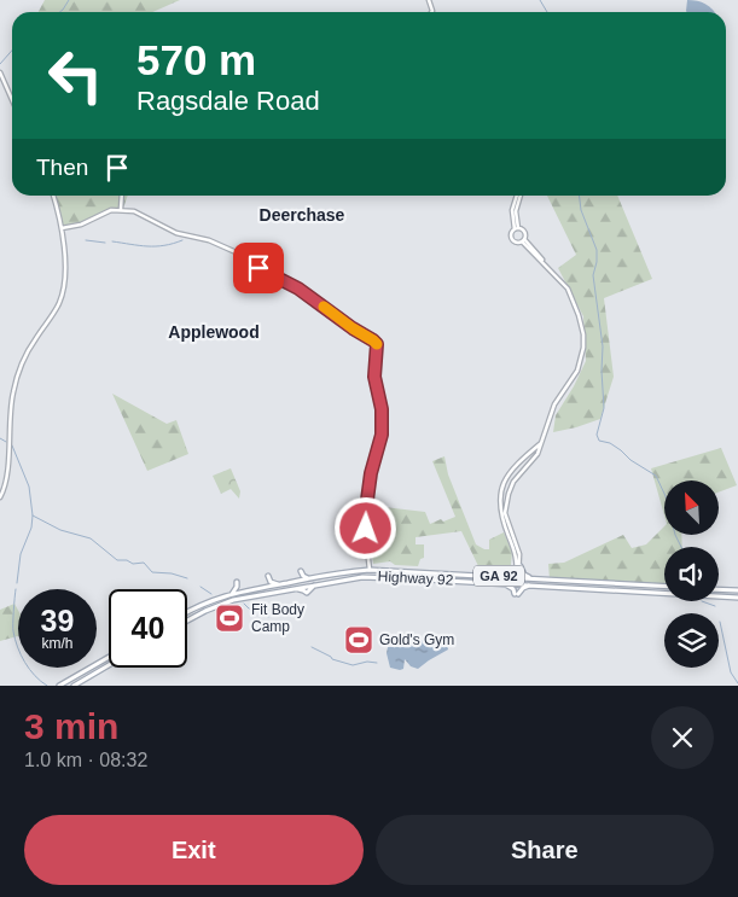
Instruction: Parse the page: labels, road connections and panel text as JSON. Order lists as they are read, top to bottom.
{
  "streets": {
    "main road": ["GA 92", "Highway 92"]
  },
  "districts": ["Deerchase", "Applewood"],
  "places": {
    "sports": ["Fit Body Camp", "Gold's Gym"]
  },
  "north": "top left",
  "page": {
    "turn": ["570 m", "Ragsdale Road"],
    "then": "Then",
    "speed": "39 km/h",
    "limit": "40",
    "heading": ["3 min", "1.0 km · 08:32"],
    "buttons": ["Exit", "Share"]
  }
}
